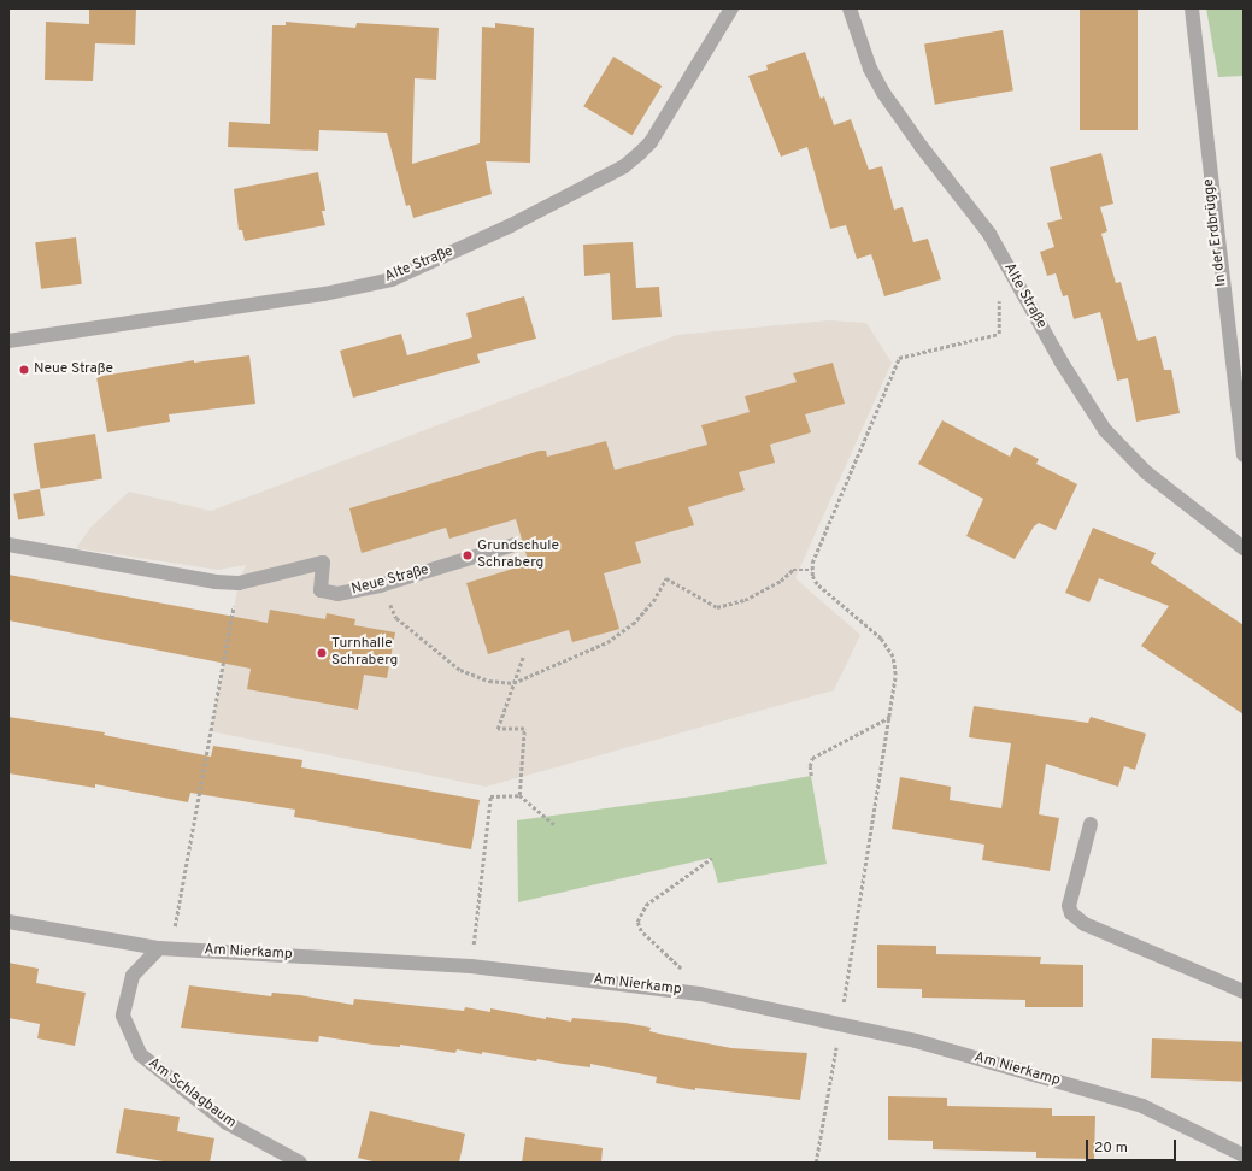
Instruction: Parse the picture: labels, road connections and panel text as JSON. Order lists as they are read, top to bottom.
{
  "streets": {
    "street": [
      "In der Erdbrügge",
      "Alte Straße",
      "Neue Straße",
      "Am Nierkamp",
      "Am Schlagbaum"
    ]
  },
  "crossings": [
    ["Am Nierkamp", "Am Schlagbaum"]
  ],
  "places": ["Neue Straße", "Grundschule Schraberg", "Turnhalle Schraberg"],
  "scale_bar": "20 m"
}
